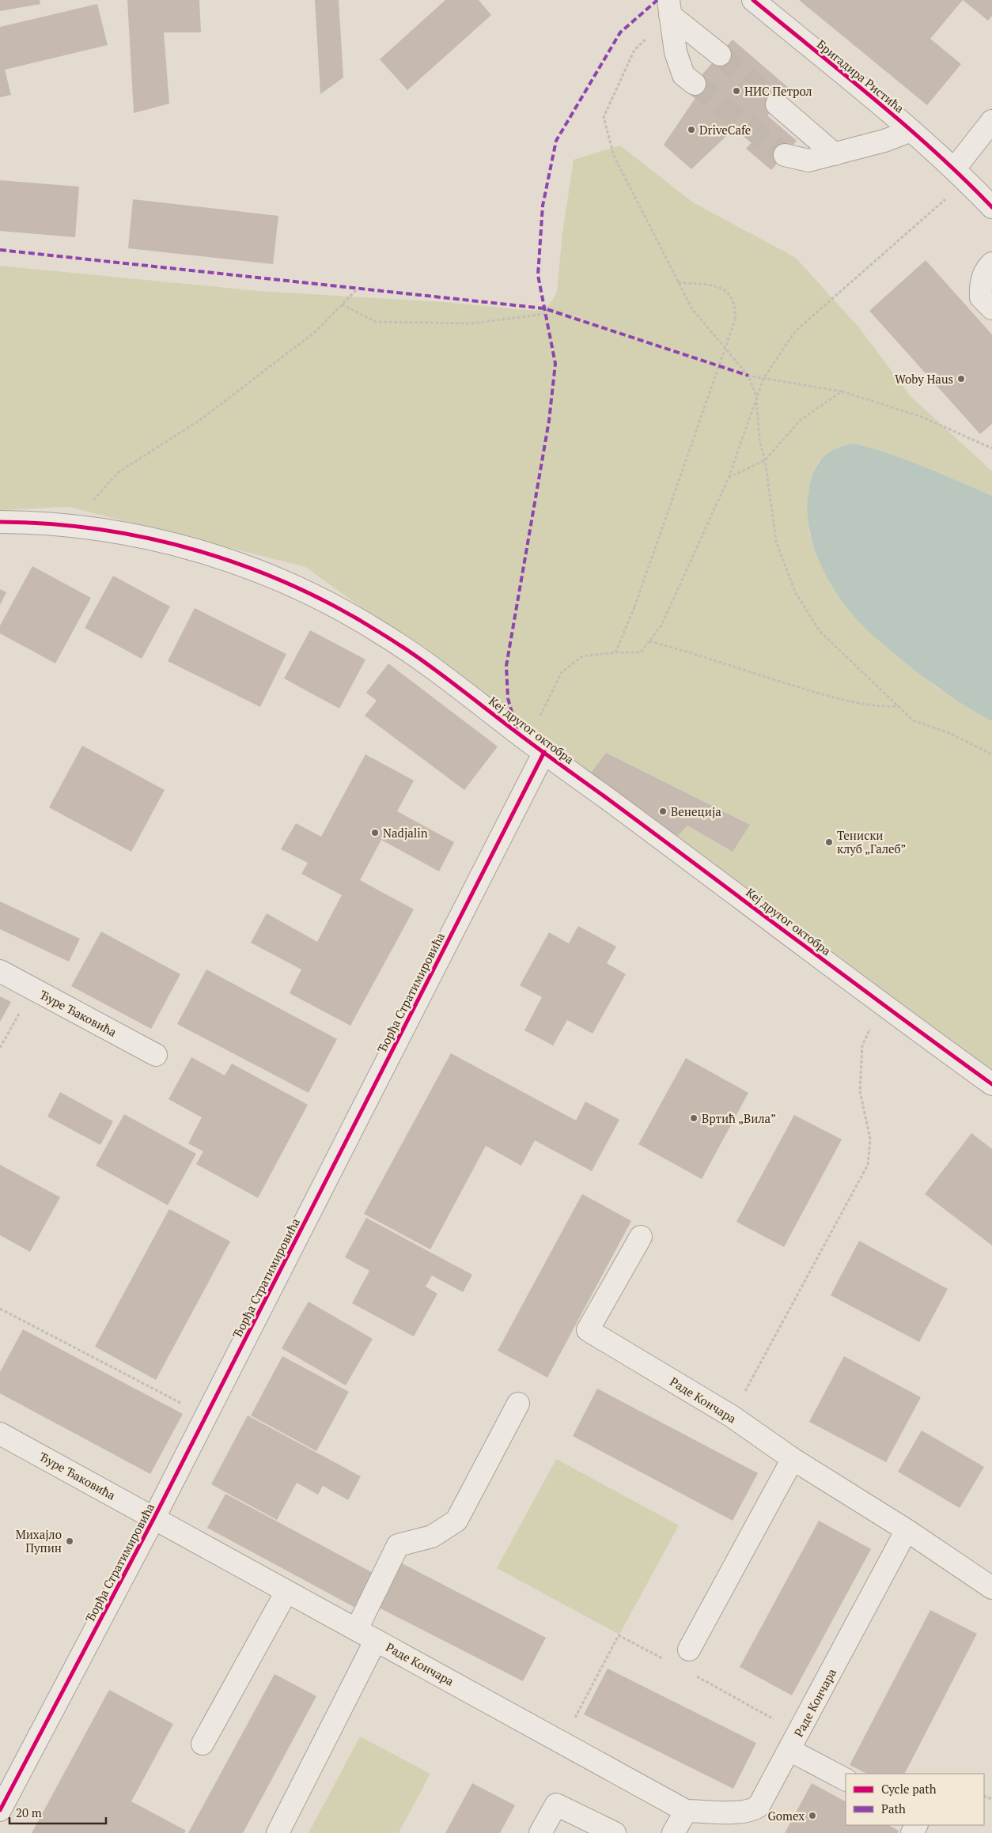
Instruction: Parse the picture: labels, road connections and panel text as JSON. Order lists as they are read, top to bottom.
{
  "streets": {
    "street": [
      "Бригадира Ристића",
      "Кеј другог октобра",
      "Ђорђа Стратимировића",
      "Ђуре Ђаковића",
      "Раде Кончара"
    ]
  },
  "crossings": [
    ["Кеј другог октобра", "Ђорђа Стратимировића"],
    ["Ђорђа Стратимировића", "Ђуре Ђаковића"],
    ["Ђорђа Стратимировића", "Раде Кончара"],
    ["Ђуре Ђаковића", "Раде Кончара"]
  ],
  "places": [
    "НИС Петрол",
    "DriveCafe",
    "Woby Haus",
    "Венеција",
    "Nadjalin",
    "Тениски клуб „Галеб”",
    "Вртић „Вила”",
    "Михајло Пупин",
    "Gomex"
  ],
  "legend": ["Cycle path", "Path"],
  "scale_bar": "20 m"
}
